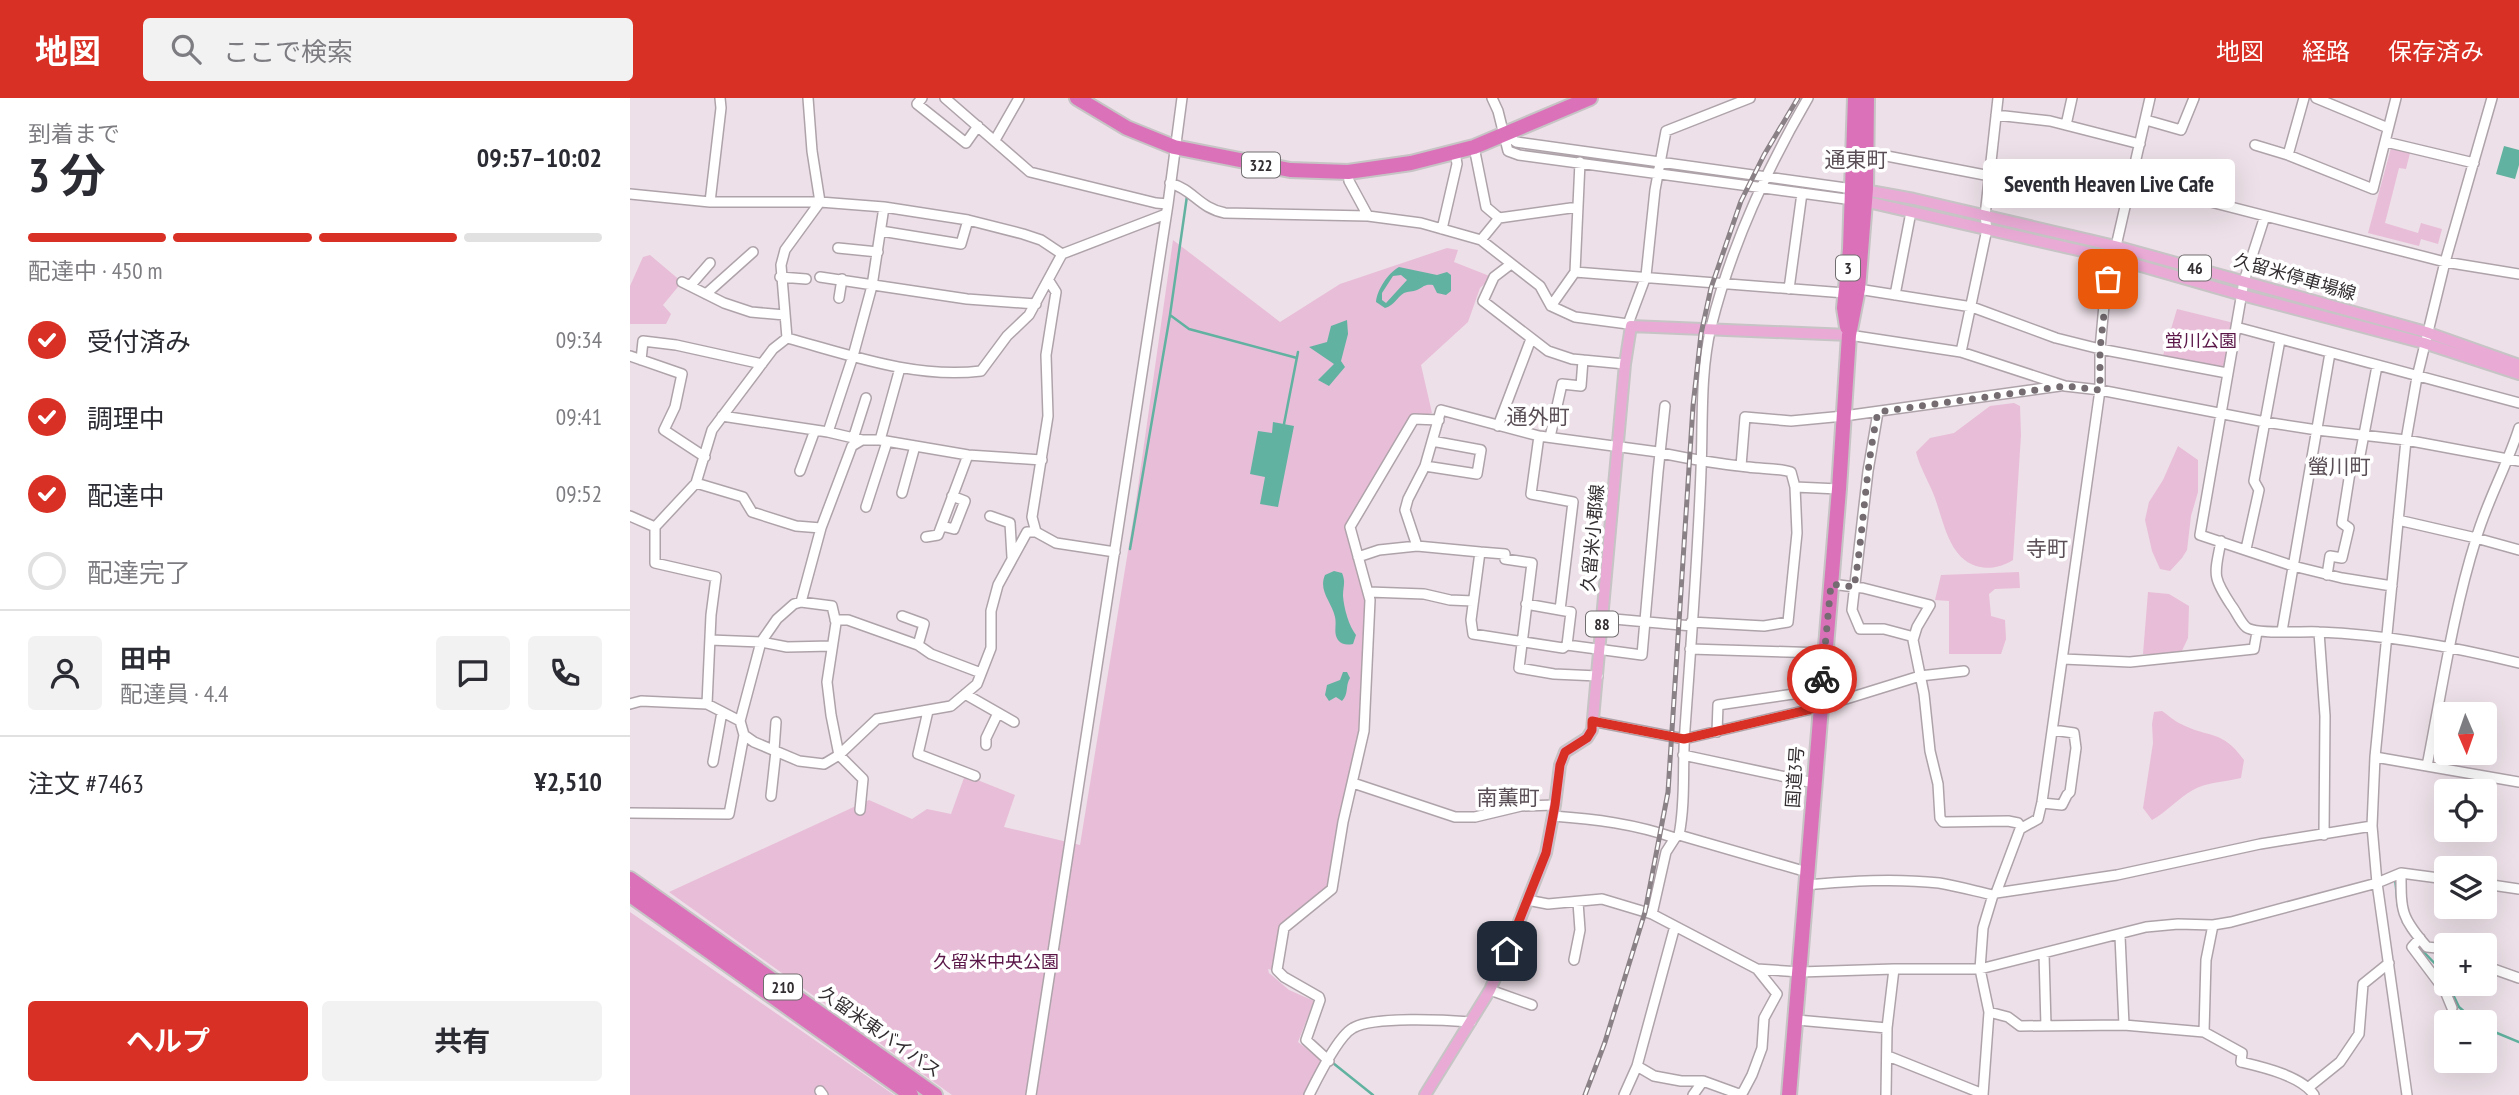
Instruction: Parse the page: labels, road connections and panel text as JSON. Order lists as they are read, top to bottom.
{
  "streets": {
    "highway": [
      "322",
      "3",
      "国道3号",
      "210",
      "久留米東バイパス"
    ],
    "main road": [
      "46",
      "久留米停車場線",
      "久留米小郡線",
      "88"
    ]
  },
  "crossings": [
    ["久留米停車場線", "国道3号"]
  ],
  "districts": [
    "通東町",
    "通外町",
    "螢川町",
    "寺町",
    "南薫町"
  ],
  "parks": ["蛍川公園", "久留米中央公園"],
  "places": ["Seventh Heaven Live Cafe"],
  "north": "bottom",
  "page": {
    "header": "地図",
    "search": "ここで検索",
    "nav": ["地図", "経路", "保存済み"],
    "heading": ["3 分", "到着まで", "09:57–10:02"],
    "panel": [
      "田中",
      "配達員 · 4.4",
      "注文 #7463",
      "¥2,510"
    ],
    "bubble": "Seventh Heaven Live Cafe",
    "bar": "配達中 · 450 m",
    "list": [
      ["受付済み", "09:34"],
      ["調理中", "09:41"],
      ["配達中", "09:52"],
      "配達完了"
    ],
    "map_buttons": ["+", "−"],
    "buttons": ["ヘルプ", "共有"]
  }
}
